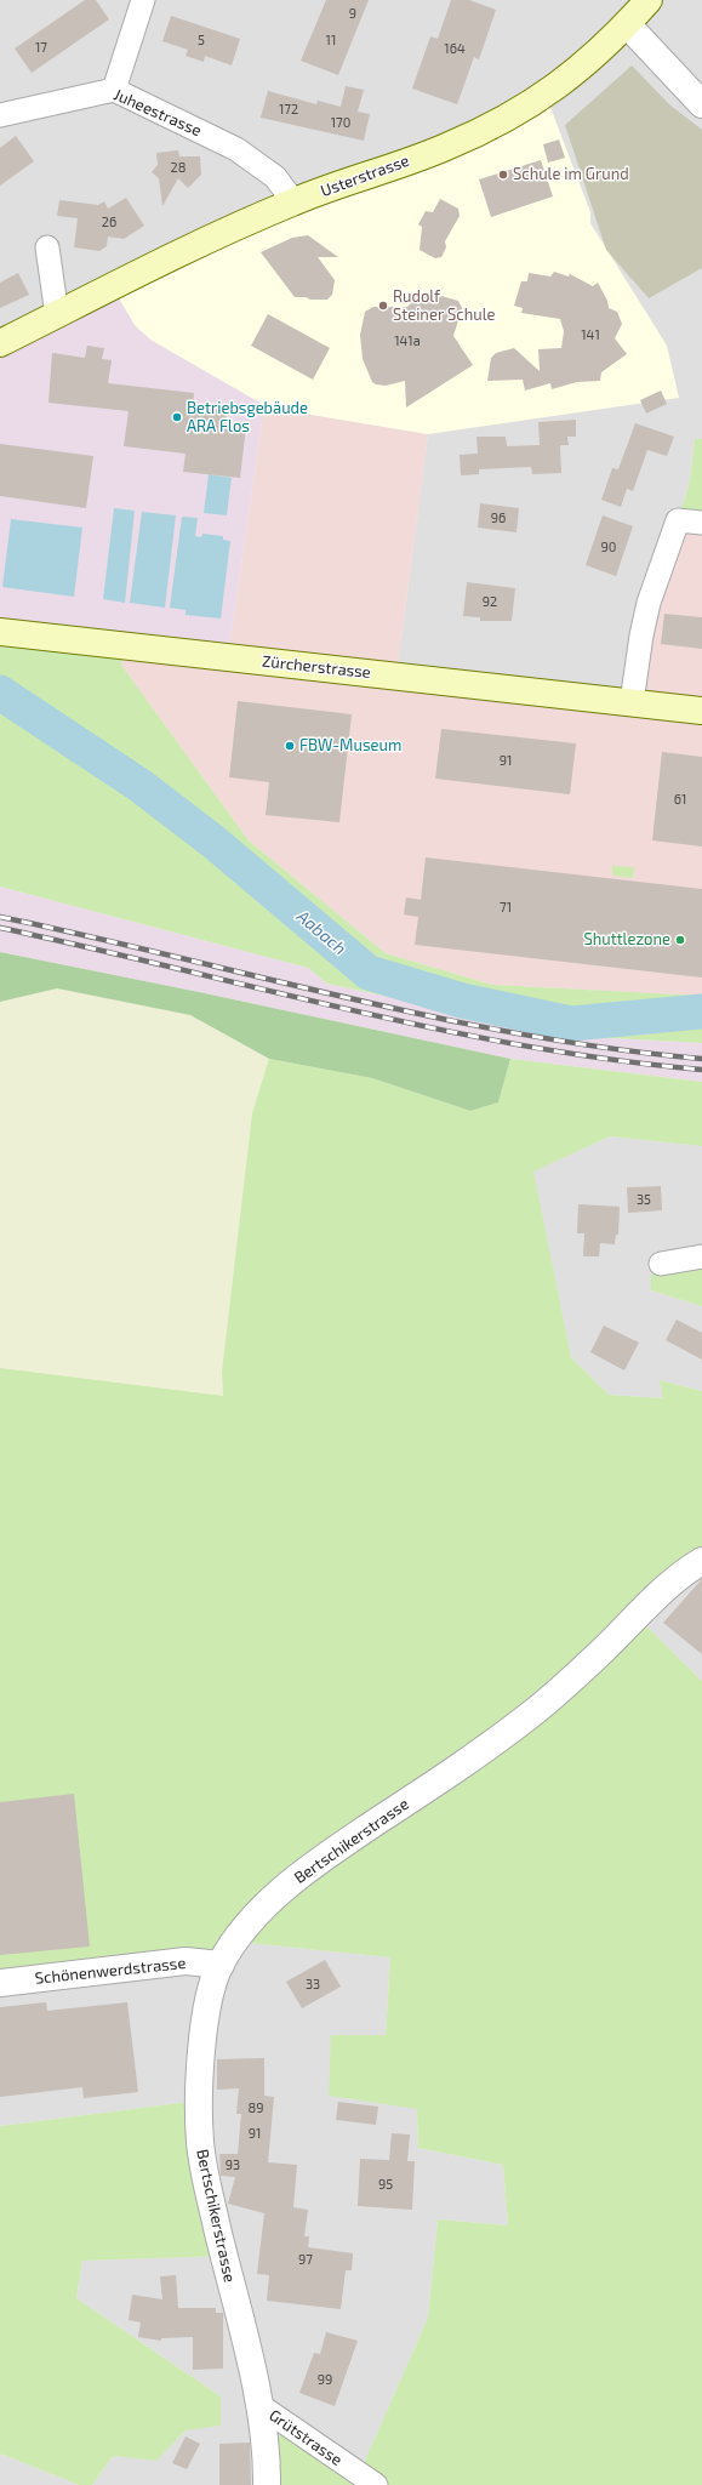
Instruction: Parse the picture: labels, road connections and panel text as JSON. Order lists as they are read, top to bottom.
{
  "streets": {
    "main road": ["Usterstrasse", "Zürcherstrasse"],
    "street": [
      "Juheestrasse",
      "Bertschikerstrasse",
      "Schönenwerdstrasse",
      "Grütstrasse"
    ]
  },
  "crossings": [
    ["Juheestrasse", "Usterstrasse"],
    ["Bertschikerstrasse", "Schönenwerdstrasse"],
    ["Bertschikerstrasse", "Grütstrasse"]
  ],
  "water": ["Aabach"],
  "places": [
    "Schule im Grund",
    "Rudolf Steiner Schule",
    "Betriebsgebäude ARA Flos",
    "FBW-Museum",
    "Shuttlezone"
  ],
  "house_numbers": [
    "9",
    "5",
    "11",
    "17",
    "164",
    "172",
    "170",
    "28",
    "26",
    "141",
    "141a",
    "96",
    "90",
    "92",
    "91",
    "61",
    "71",
    "35",
    "33",
    "89",
    "91",
    "93",
    "95",
    "97",
    "99"
  ]
}
